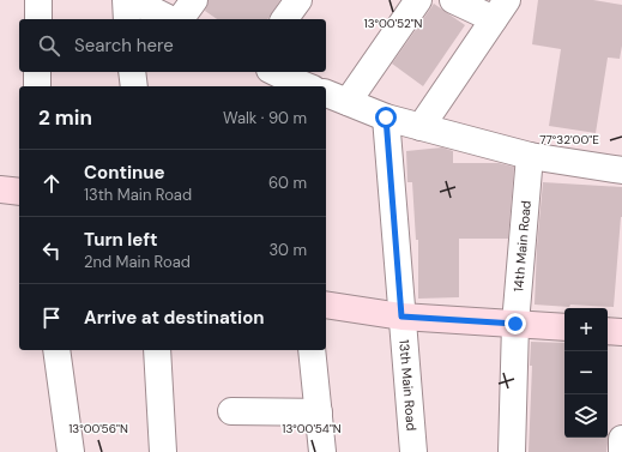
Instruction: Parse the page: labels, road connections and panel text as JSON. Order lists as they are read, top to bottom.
{
  "streets": {
    "street": ["14th Main Road", "13th Main Road"]
  },
  "page": {
    "search": "Search here",
    "heading": ["2 min", "Walk · 90 m"],
    "list": [
      ["Continue", "13th Main Road", "60 m"],
      ["Turn left", "2nd Main Road", "30 m"],
      "Arrive at destination"
    ],
    "map_buttons": ["+", "−"]
  },
  "coordinates": [
    "13°00'52\"N",
    "77°32'00\"E",
    "13°00'56\"N",
    "13°00'54\"N"
  ]
}
